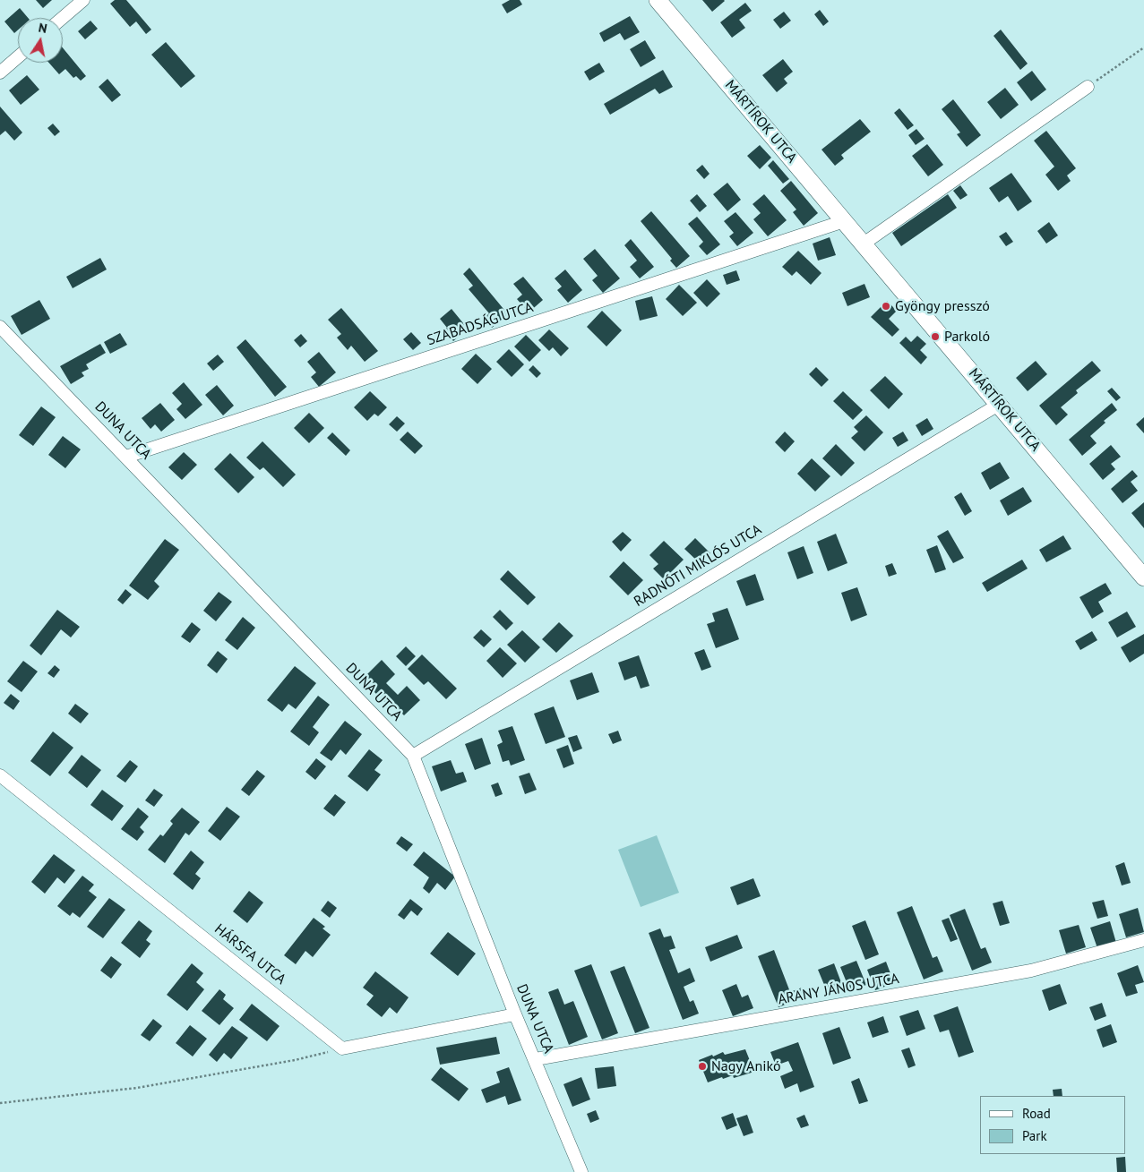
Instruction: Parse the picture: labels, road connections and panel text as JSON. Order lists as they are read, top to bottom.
{
  "streets": {
    "main road": ["MÁRTÍROK UTCA"],
    "street": [
      "SZABADSÁG UTCA",
      "DUNA UTCA",
      "RADNÓTI MIKLÓS UTCA",
      "HÁRSFA UTCA",
      "ARANY JÁNOS UTCA"
    ]
  },
  "crossings": [
    ["MÁRTÍROK UTCA", "SZABADSÁG UTCA"],
    ["MÁRTÍROK UTCA", "RADNÓTI MIKLÓS UTCA"],
    ["SZABADSÁG UTCA", "DUNA UTCA"],
    ["DUNA UTCA", "RADNÓTI MIKLÓS UTCA"],
    ["DUNA UTCA", "ARANY JÁNOS UTCA"]
  ],
  "places": ["Gyöngy presszó", "Parkoló", "Nagy Anikó"],
  "legend": ["Road", "Park"],
  "north": "top"
}
